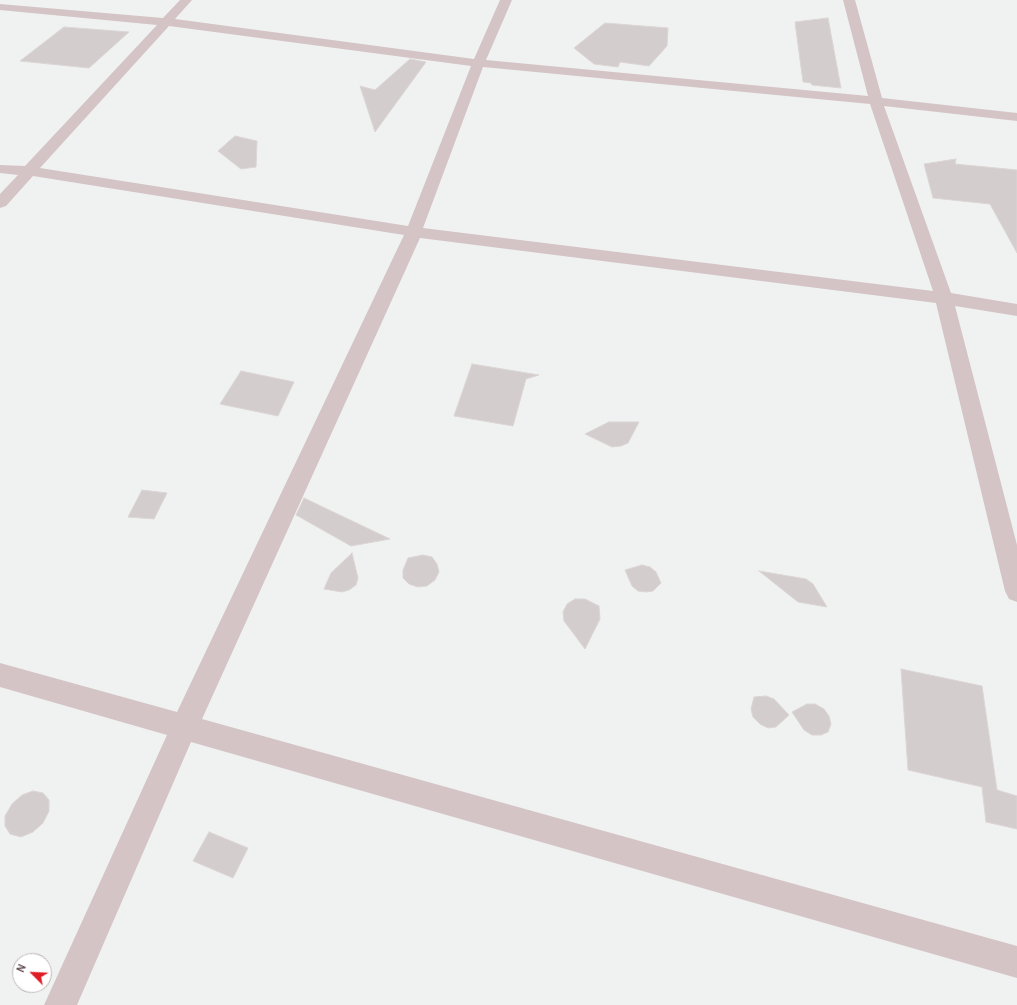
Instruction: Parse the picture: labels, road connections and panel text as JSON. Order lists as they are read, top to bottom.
{
  "north": "top left"
}
